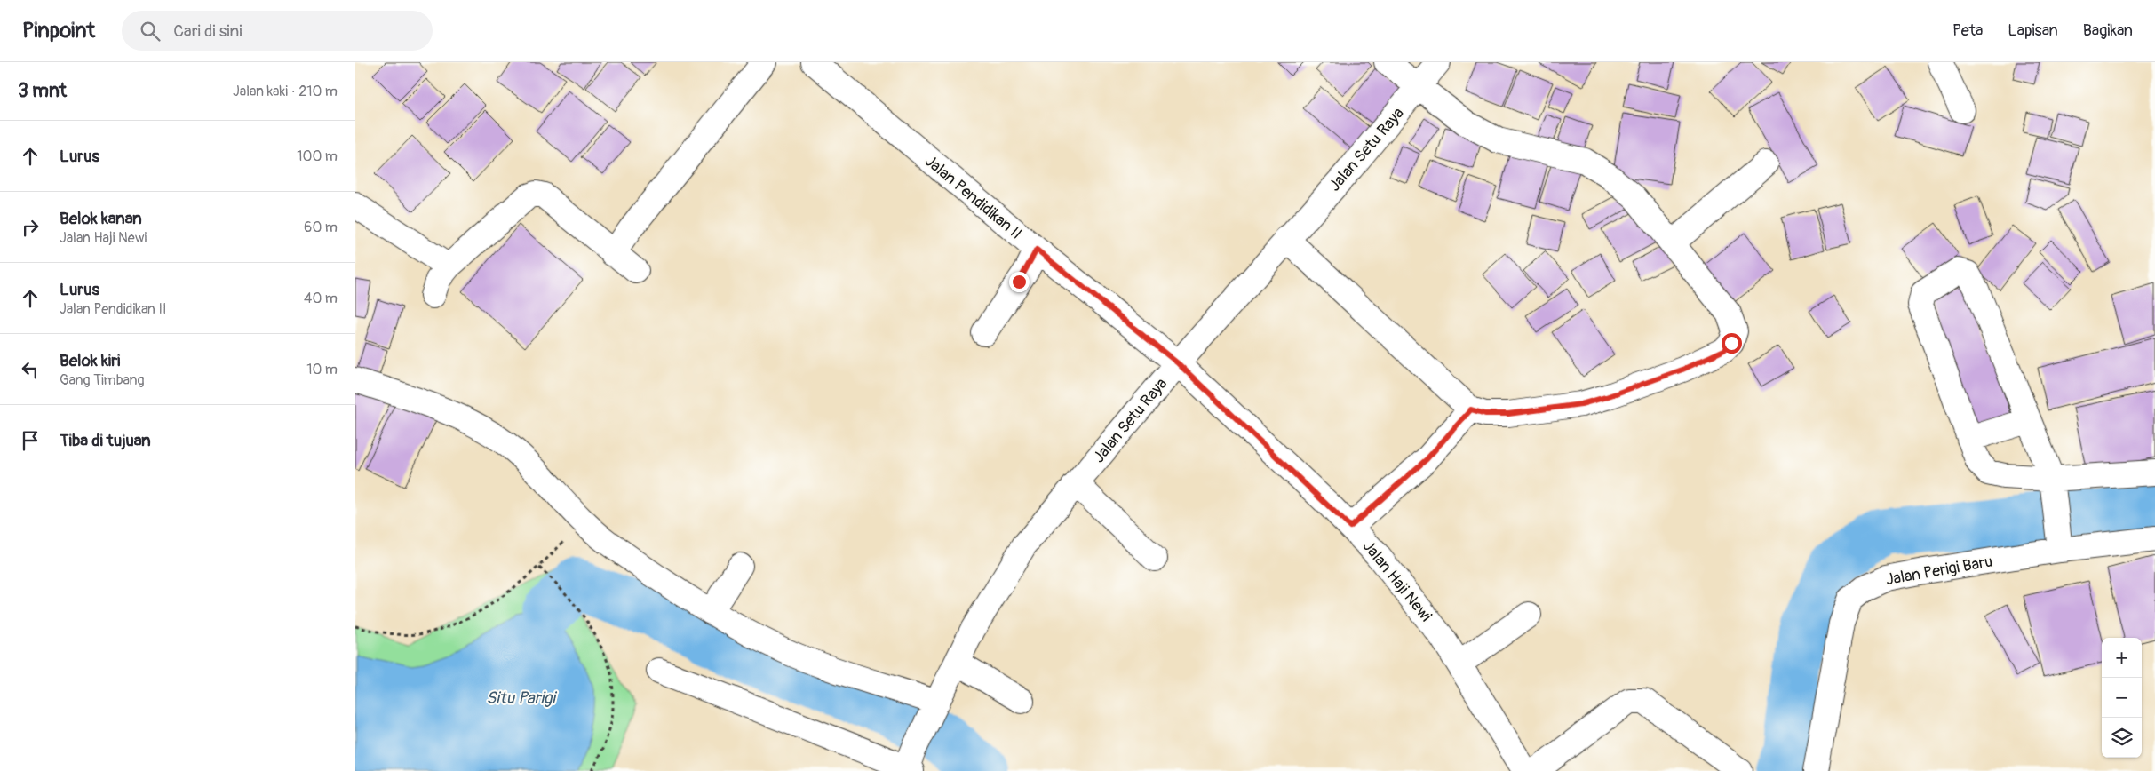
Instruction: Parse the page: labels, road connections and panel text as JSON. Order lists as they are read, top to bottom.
{
  "streets": {
    "street": [
      "Jalan Setu Raya",
      "Jalan Pendidikan II",
      "Jalan Perigi Baru",
      "Jalan Haji Newi"
    ]
  },
  "crossings": [
    ["Jalan Setu Raya", "Jalan Pendidikan II"],
    ["Jalan Setu Raya", "Jalan Haji Newi"],
    ["Jalan Pendidikan II", "Jalan Haji Newi"]
  ],
  "water": ["Situ Parigi"],
  "page": {
    "header": "Pinpoint",
    "search": "Cari di sini",
    "nav": ["Peta", "Lapisan", "Bagikan"],
    "heading": ["3 mnt", "Jalan kaki · 210 m"],
    "list": [
      ["Lurus", "100 m"],
      ["Belok kanan", "Jalan Haji Newi", "60 m"],
      ["Lurus", "Jalan Pendidikan II", "40 m"],
      ["Belok kiri", "Gang Timbang", "10 m"],
      "Tiba di tujuan"
    ],
    "map_buttons": ["+", "−"]
  }
}
